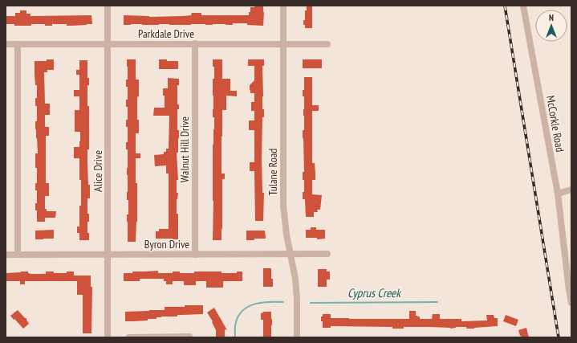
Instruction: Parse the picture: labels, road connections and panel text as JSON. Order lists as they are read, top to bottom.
{
  "streets": {
    "street": [
      "Parkdale Drive",
      "McCorkle Road",
      "Walnut Hill Drive",
      "Alice Drive",
      "Tulane Road",
      "Byron Drive"
    ]
  },
  "crossings": [
    ["Parkdale Drive", "Walnut Hill Drive"],
    ["Parkdale Drive", "Alice Drive"],
    ["Parkdale Drive", "Tulane Road"],
    ["Walnut Hill Drive", "Byron Drive"],
    ["Alice Drive", "Byron Drive"],
    ["Tulane Road", "Byron Drive"]
  ],
  "water": ["Cyprus Creek"],
  "north": "top"
}
